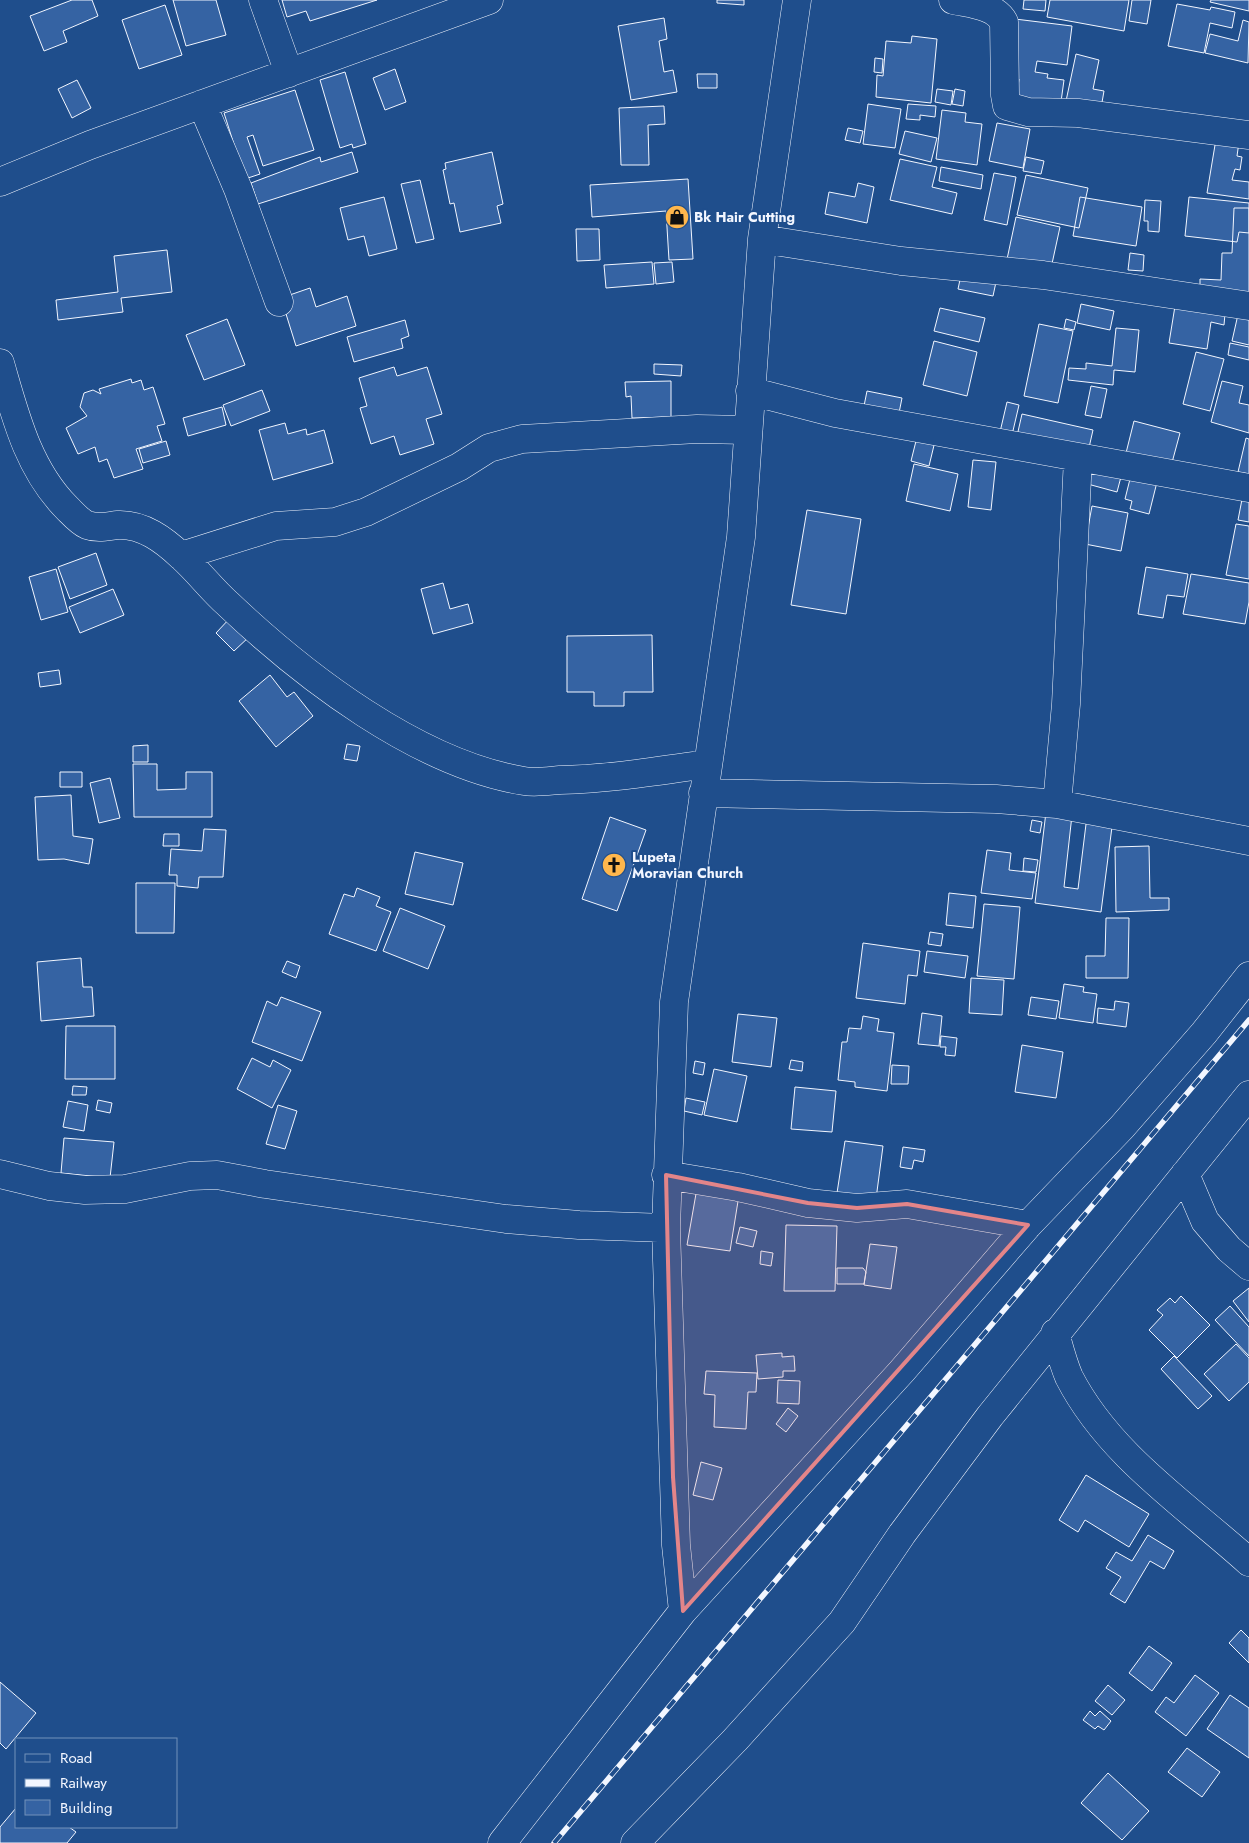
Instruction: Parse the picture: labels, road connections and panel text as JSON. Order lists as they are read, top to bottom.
{
  "places": {
    "shop": ["Bk Hair Cutting"],
    "church": ["Lupeta Moravian Church"]
  },
  "legend": ["Road", "Railway", "Building"]
}
